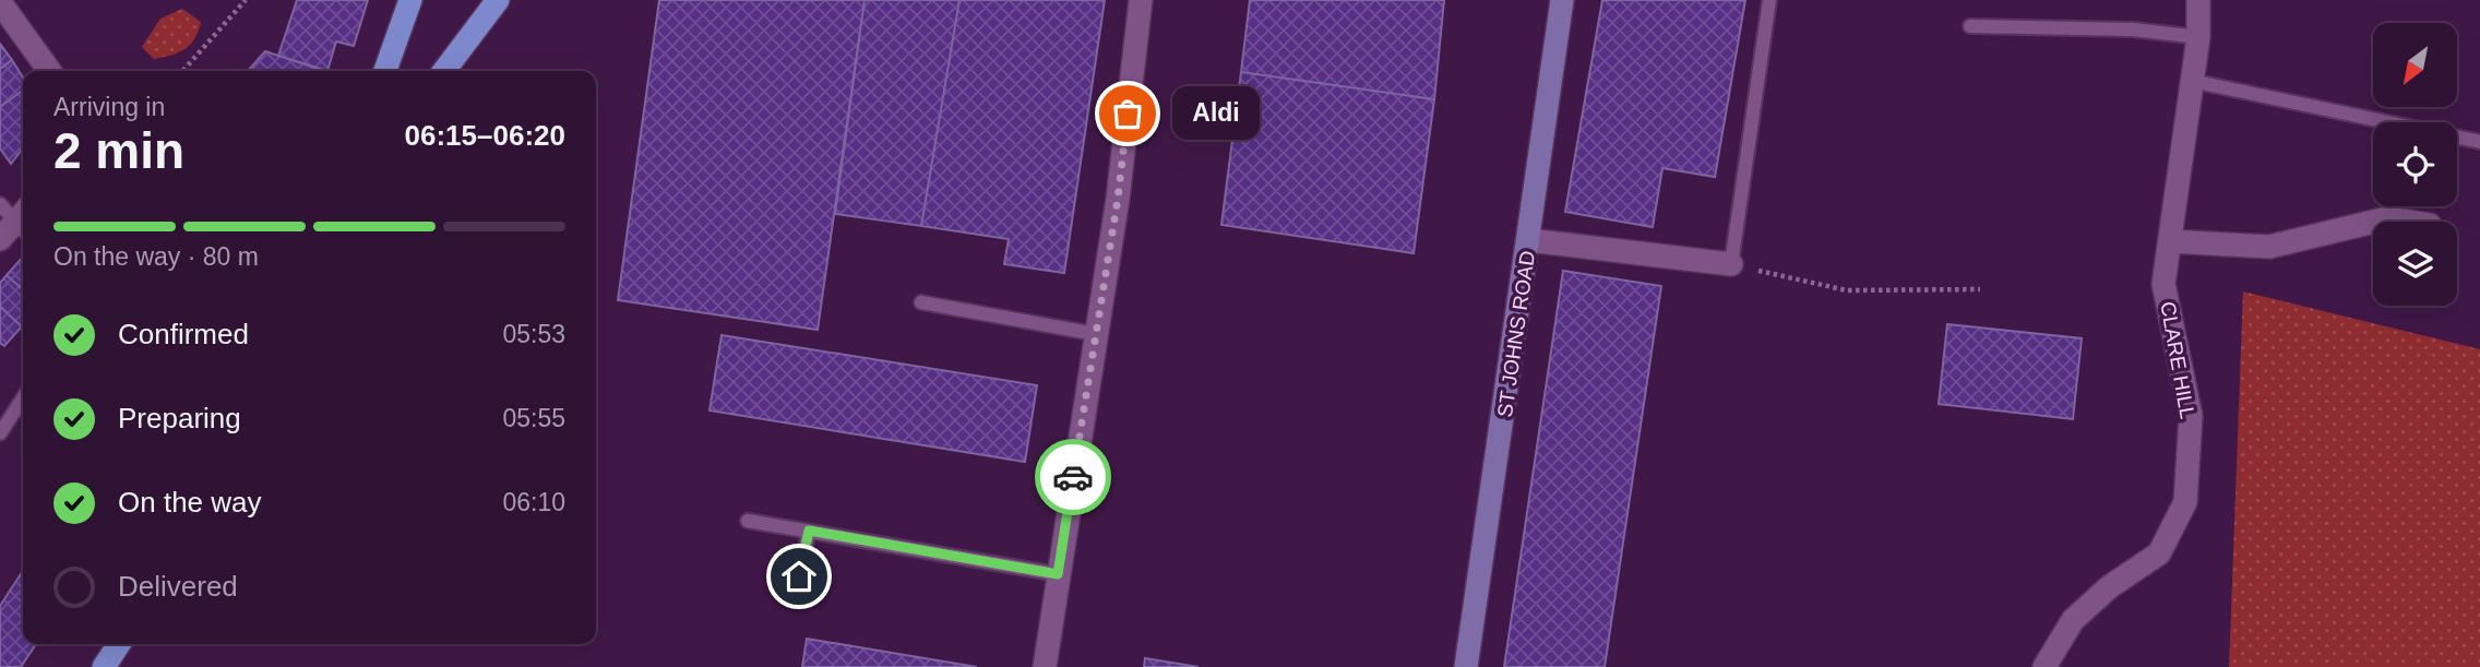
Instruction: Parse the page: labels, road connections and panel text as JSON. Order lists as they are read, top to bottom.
{
  "streets": {
    "street": ["ST JOHNS ROAD", "CLARE HILL"]
  },
  "places": ["Aldi"],
  "north": "bottom left",
  "page": {
    "heading": ["2 min", "Arriving in", "06:15–06:20"],
    "bubble": "Aldi",
    "bar": "On the way · 80 m",
    "list": [
      ["Confirmed", "05:53"],
      ["Preparing", "05:55"],
      ["On the way", "06:10"],
      "Delivered"
    ]
  }
}
